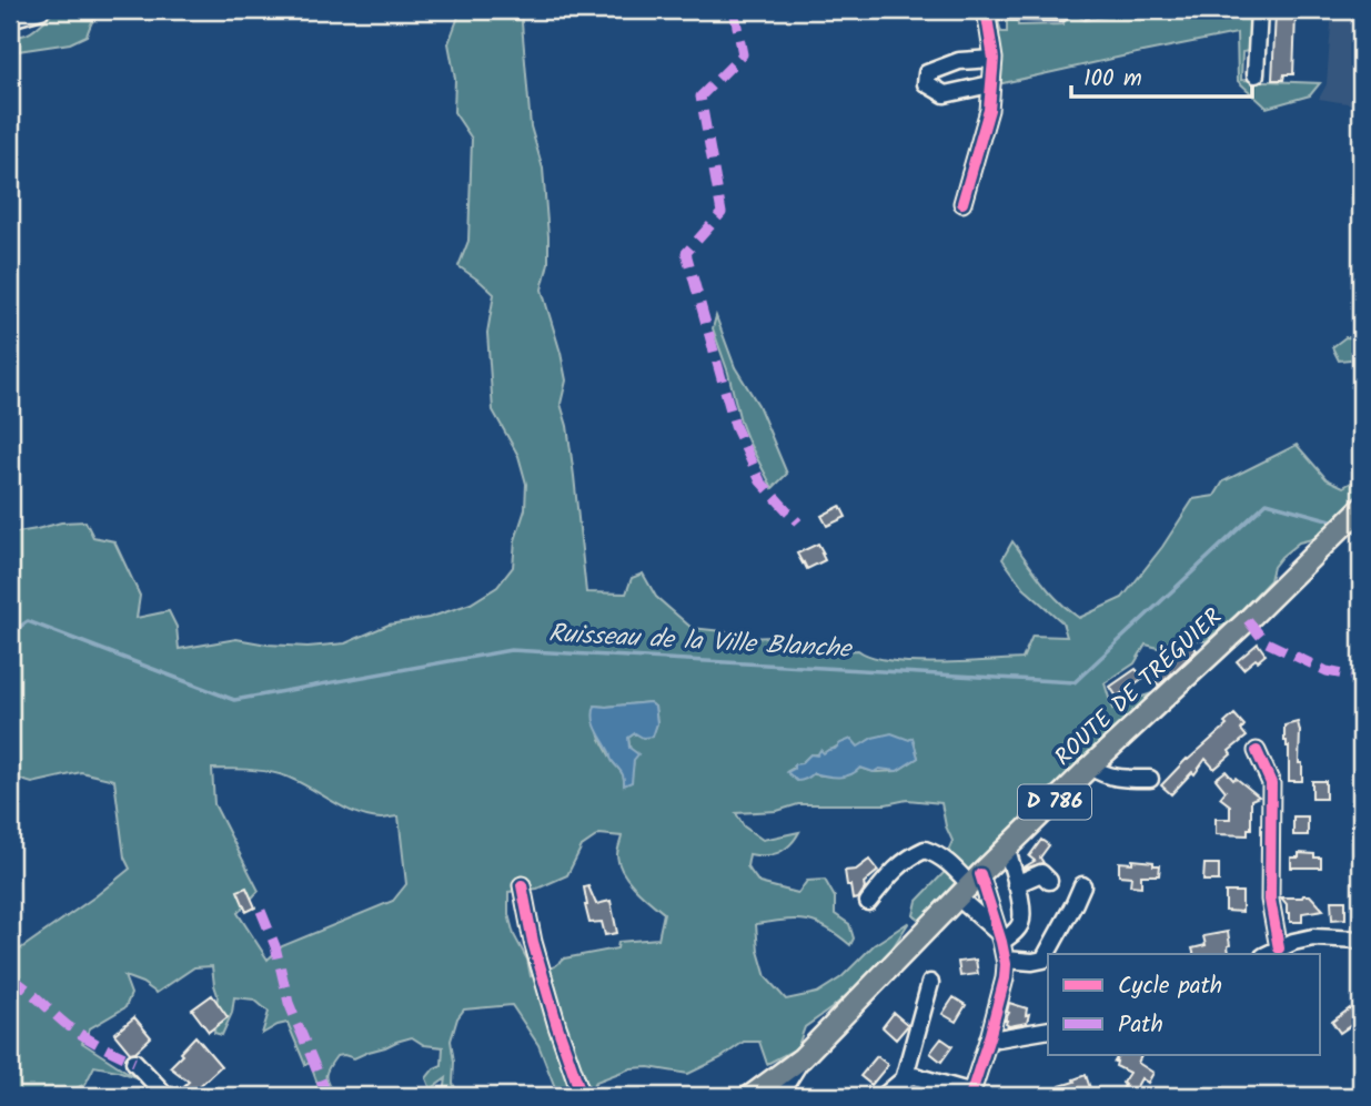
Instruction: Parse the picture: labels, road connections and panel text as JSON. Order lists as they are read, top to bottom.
{
  "streets": {
    "main road": ["ROUTE DE TRÉGUIER", "D 786"]
  },
  "water": ["Ruisseau de la Ville Blanche"],
  "legend": ["Cycle path", "Path"],
  "scale_bar": "100 m"
}
